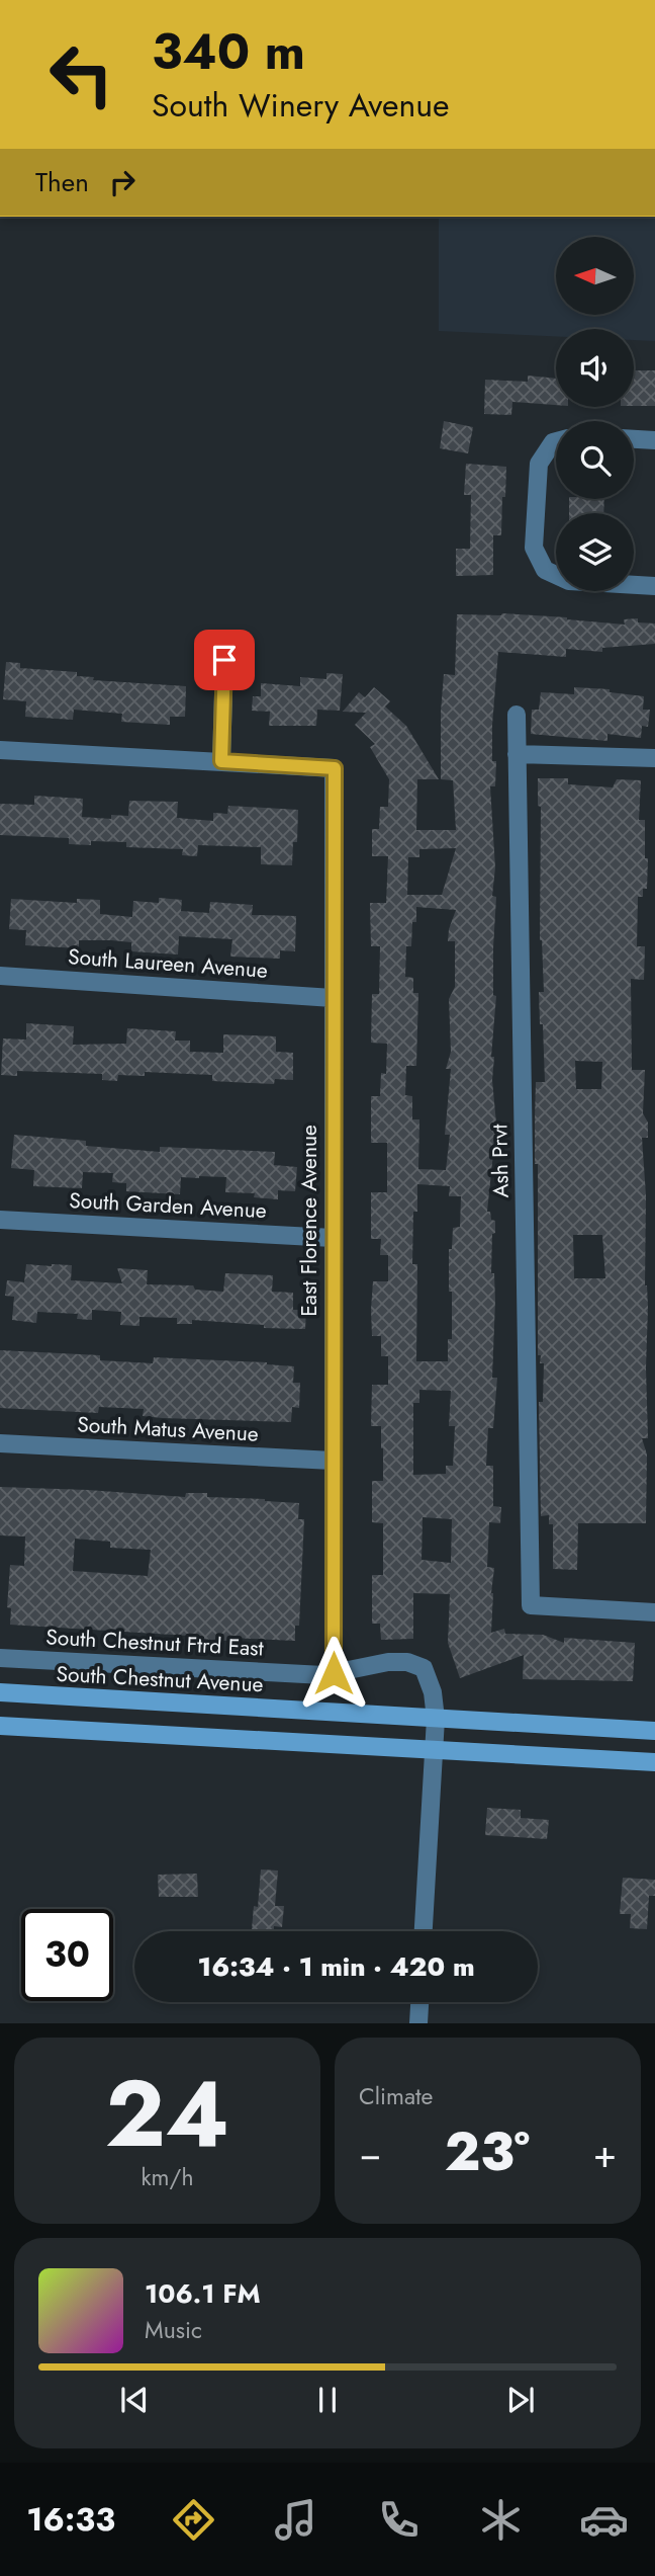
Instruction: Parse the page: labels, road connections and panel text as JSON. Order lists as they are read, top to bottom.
{
  "streets": {
    "main road": ["South Chestnut Avenue"],
    "street": [
      "South Laureen Avenue",
      "Ash Prvt",
      "South Garden Avenue",
      "East Florence Avenue",
      "South Matus Avenue",
      "South Chestnut Ftrd East"
    ]
  },
  "crossings": [
    ["South Laureen Avenue", "East Florence Avenue"],
    ["South Garden Avenue", "East Florence Avenue"],
    ["East Florence Avenue", "South Matus Avenue"],
    ["East Florence Avenue", "South Chestnut Ftrd East"],
    ["South Chestnut Ftrd East", "South Chestnut Avenue"]
  ],
  "north": "left",
  "page": {
    "turn": ["340 m", "South Winery Avenue"],
    "then": "Then",
    "limit": "30",
    "trip": "16:34 · 1 min · 420 m",
    "tile": [
      ["24", "km/h"],
      "Climate"
    ],
    "heat": ["−", "23°", "+"],
    "song": ["106.1 FM", "Music"],
    "tabs": "16:33"
  }
}
